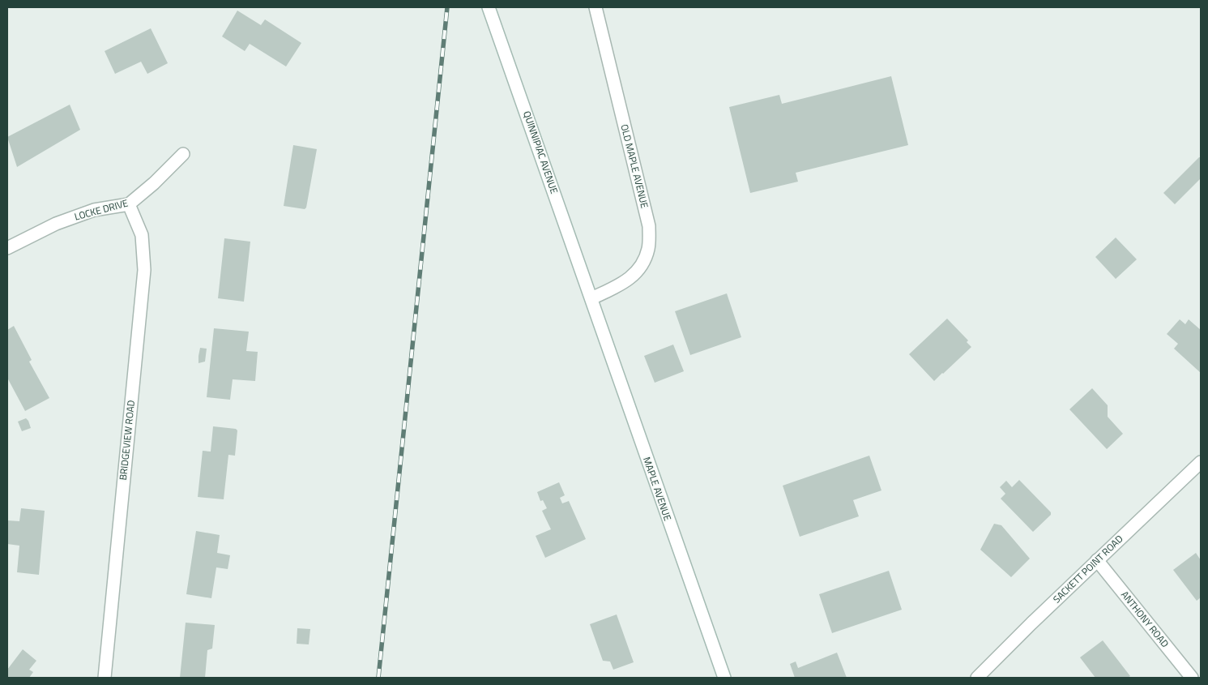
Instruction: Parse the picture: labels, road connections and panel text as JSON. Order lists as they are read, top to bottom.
{
  "streets": {
    "street": [
      "QUINNIPIAC AVENUE",
      "OLD MAPLE AVENUE",
      "LOCKE DRIVE",
      "BRIDGEVIEW ROAD",
      "MAPLE AVENUE",
      "SACKETT POINT ROAD",
      "ANTHONY ROAD"
    ]
  },
  "crossings": [
    ["QUINNIPIAC AVENUE", "OLD MAPLE AVENUE"],
    ["QUINNIPIAC AVENUE", "MAPLE AVENUE"],
    ["OLD MAPLE AVENUE", "MAPLE AVENUE"],
    ["LOCKE DRIVE", "BRIDGEVIEW ROAD"],
    ["SACKETT POINT ROAD", "ANTHONY ROAD"]
  ]
}
